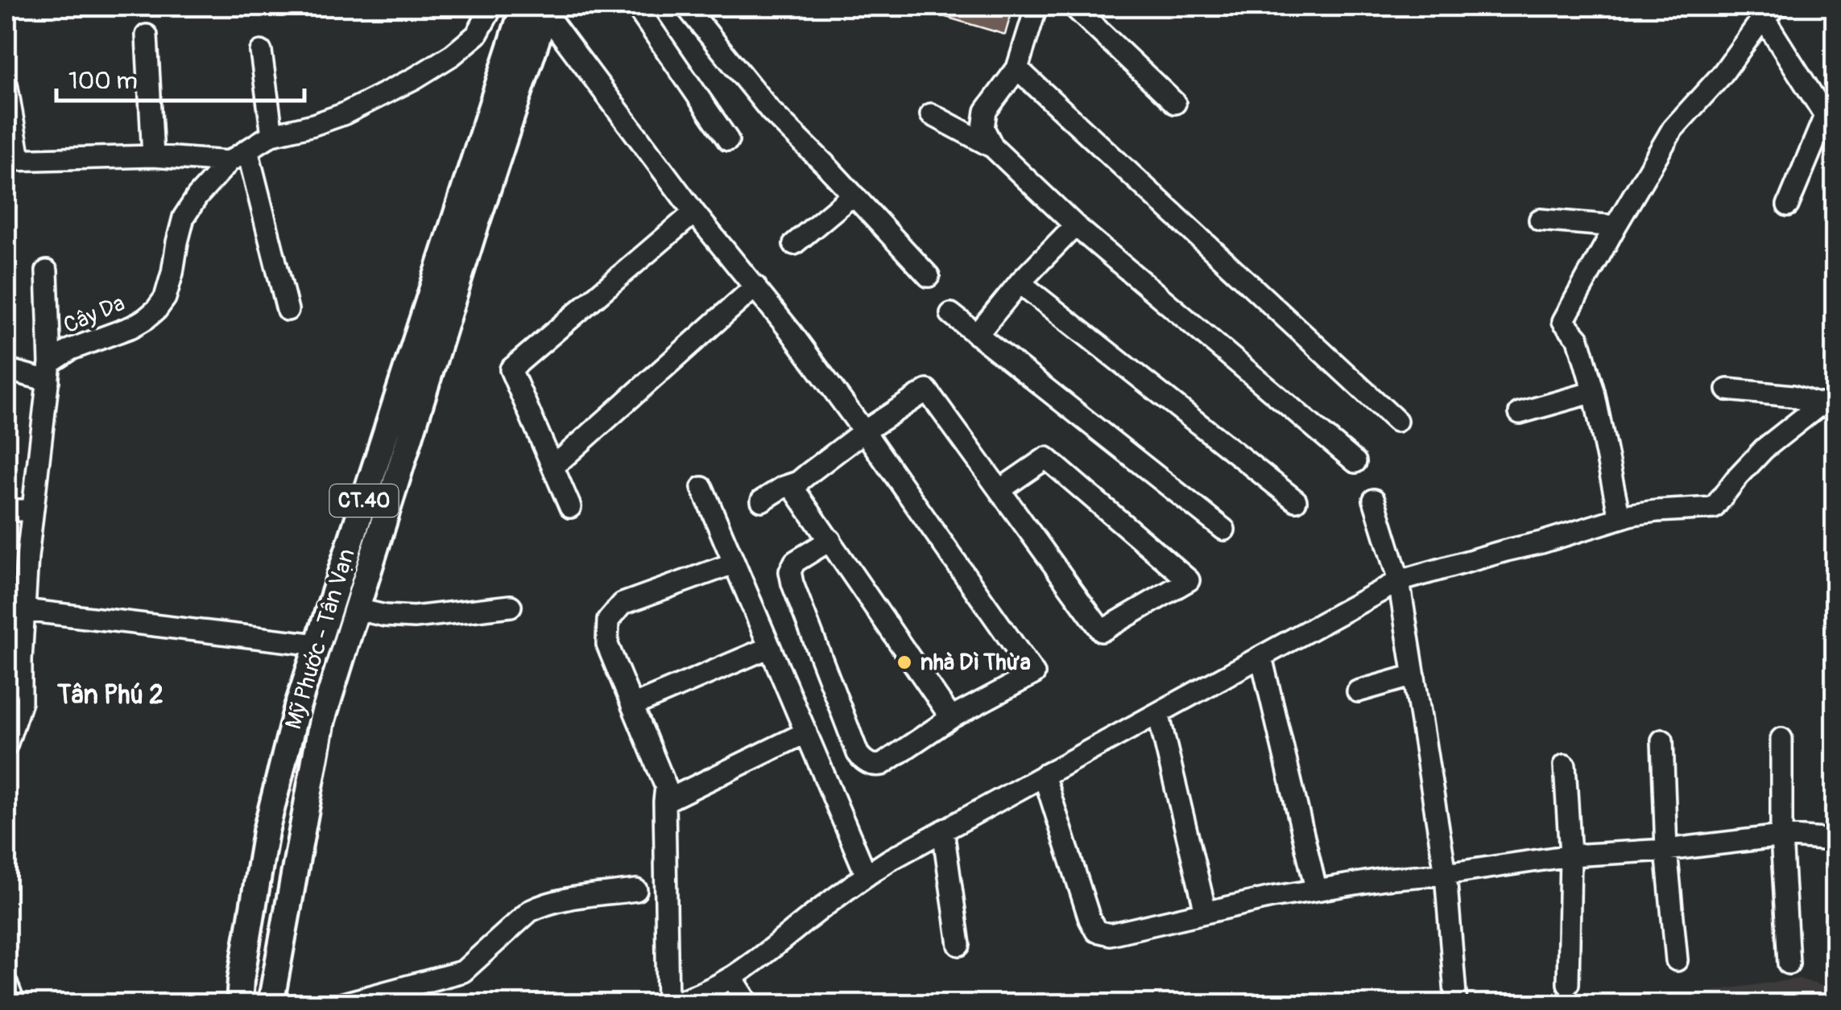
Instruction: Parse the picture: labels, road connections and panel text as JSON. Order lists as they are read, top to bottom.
{
  "streets": {
    "main road": ["CT.40", "Mỹ Phước - Tân Vạn"],
    "street": ["Cây Da"]
  },
  "districts": ["Tân Phú 2"],
  "places": ["nhà Dì Thừa"],
  "scale_bar": "100 m"
}
